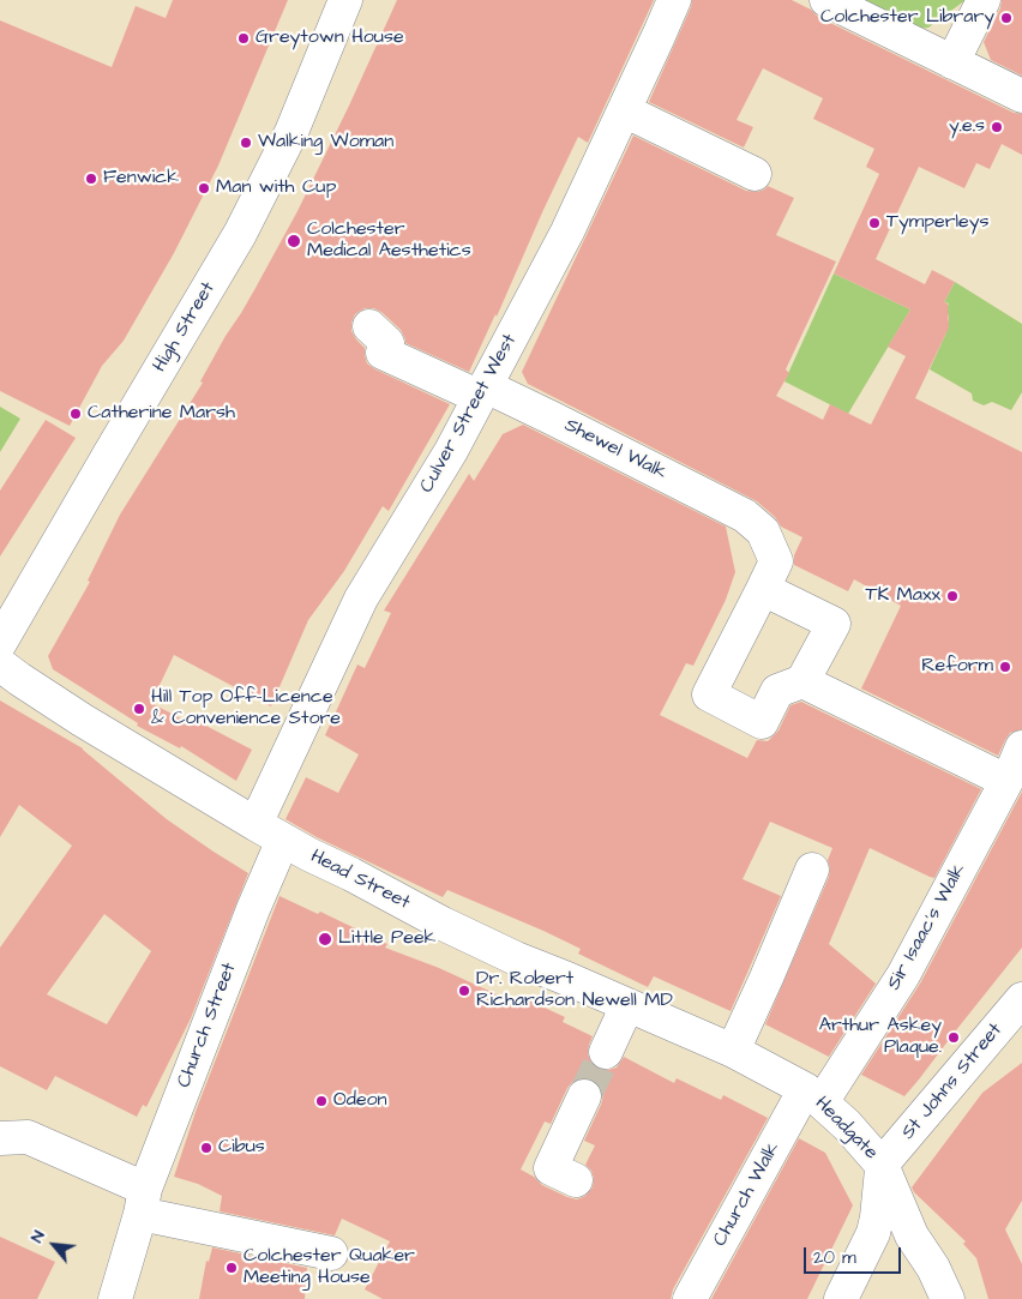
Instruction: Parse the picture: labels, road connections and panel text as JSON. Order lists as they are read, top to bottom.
{
  "streets": {
    "street": [
      "High Street",
      "Culver Street West",
      "Shewel Walk",
      "Head Street",
      "Sir Isaac's Walk",
      "Church Street",
      "St Johns Street",
      "Headgate",
      "Church Walk"
    ]
  },
  "crossings": [
    ["Culver Street West", "Shewel Walk"],
    ["Culver Street West", "Head Street"],
    ["Culver Street West", "Church Street"],
    ["Head Street", "Sir Isaac's Walk"],
    ["Head Street", "Church Street"],
    ["Head Street", "Headgate"],
    ["Head Street", "Church Walk"],
    ["Sir Isaac's Walk", "Headgate"],
    ["Sir Isaac's Walk", "Church Walk"],
    ["St Johns Street", "Headgate"],
    ["Headgate", "Church Walk"]
  ],
  "places": [
    "Colchester Library",
    "Greytown House",
    "y.e.s",
    "Walking Woman",
    "Fenwick",
    "Man with Cup",
    "Tymperleys",
    "Colchester Medical Aesthetics",
    "Catherine Marsh",
    "TK Maxx",
    "Reform",
    "Hill Top Off-Licence & Convenience Store",
    "Little Peek",
    "Dr. Robert Richardson Newell MD",
    "Arthur Askey Plaque.",
    "Odeon",
    "Cibus",
    "Colchester Quaker Meeting House"
  ],
  "scale_bar": "20 m",
  "north": "top left"
}
